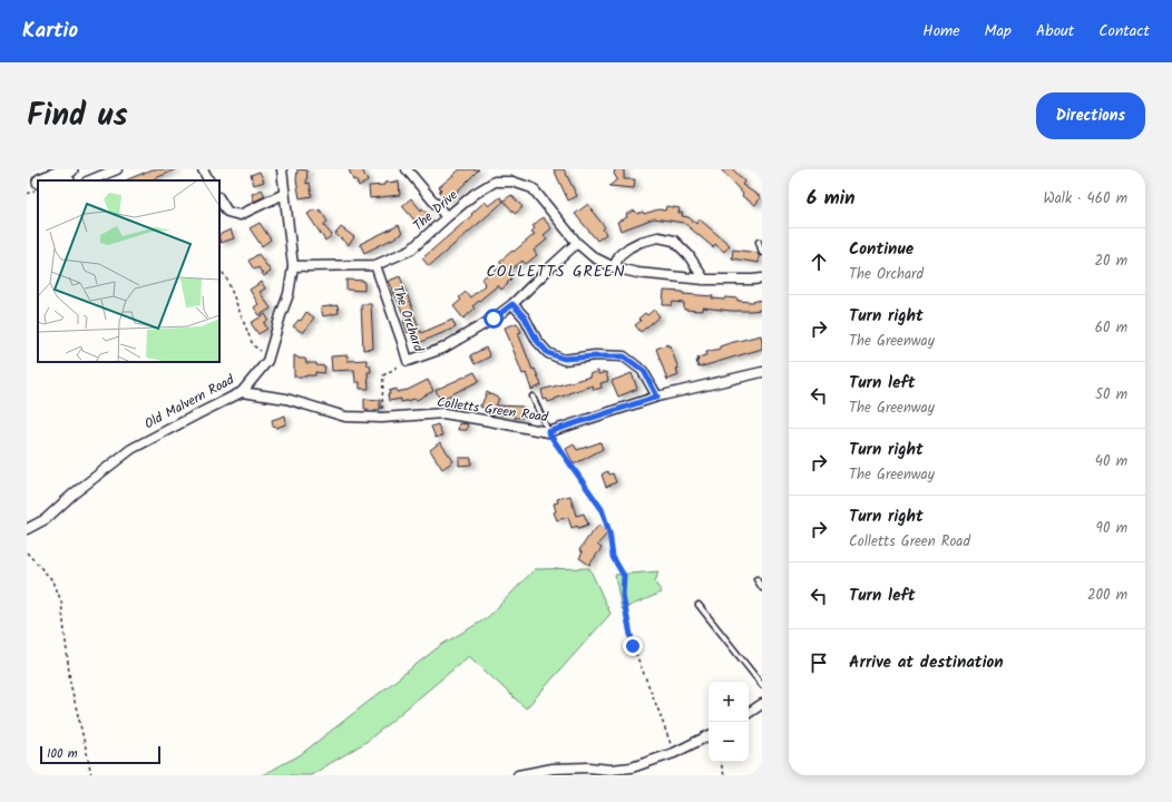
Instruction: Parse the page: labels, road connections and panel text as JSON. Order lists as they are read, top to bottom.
{
  "streets": {
    "street": [
      "The Drive",
      "The Orchard",
      "Old Malvern Road",
      "Colletts Green Road"
    ]
  },
  "crossings": [
    ["The Drive", "The Orchard"],
    ["The Drive", "Old Malvern Road"],
    ["Old Malvern Road", "Colletts Green Road"]
  ],
  "districts": ["COLLETTS GREEN"],
  "scale_bar": "100 m",
  "page": {
    "header": "Kartio",
    "nav": [
      "Home",
      "Map",
      "About",
      "Contact"
    ],
    "title": "Find us",
    "buttons": "Directions",
    "heading": ["6 min", "Walk · 460 m"],
    "list": [
      ["Continue", "The Orchard", "20 m"],
      ["Turn right", "The Greenway", "60 m"],
      ["Turn left", "The Greenway", "50 m"],
      ["Turn right", "The Greenway", "40 m"],
      ["Turn right", "Colletts Green Road", "90 m"],
      ["Turn left", "200 m"],
      "Arrive at destination"
    ],
    "map_buttons": ["+", "−"],
    "scale": "100 m"
  }
}
